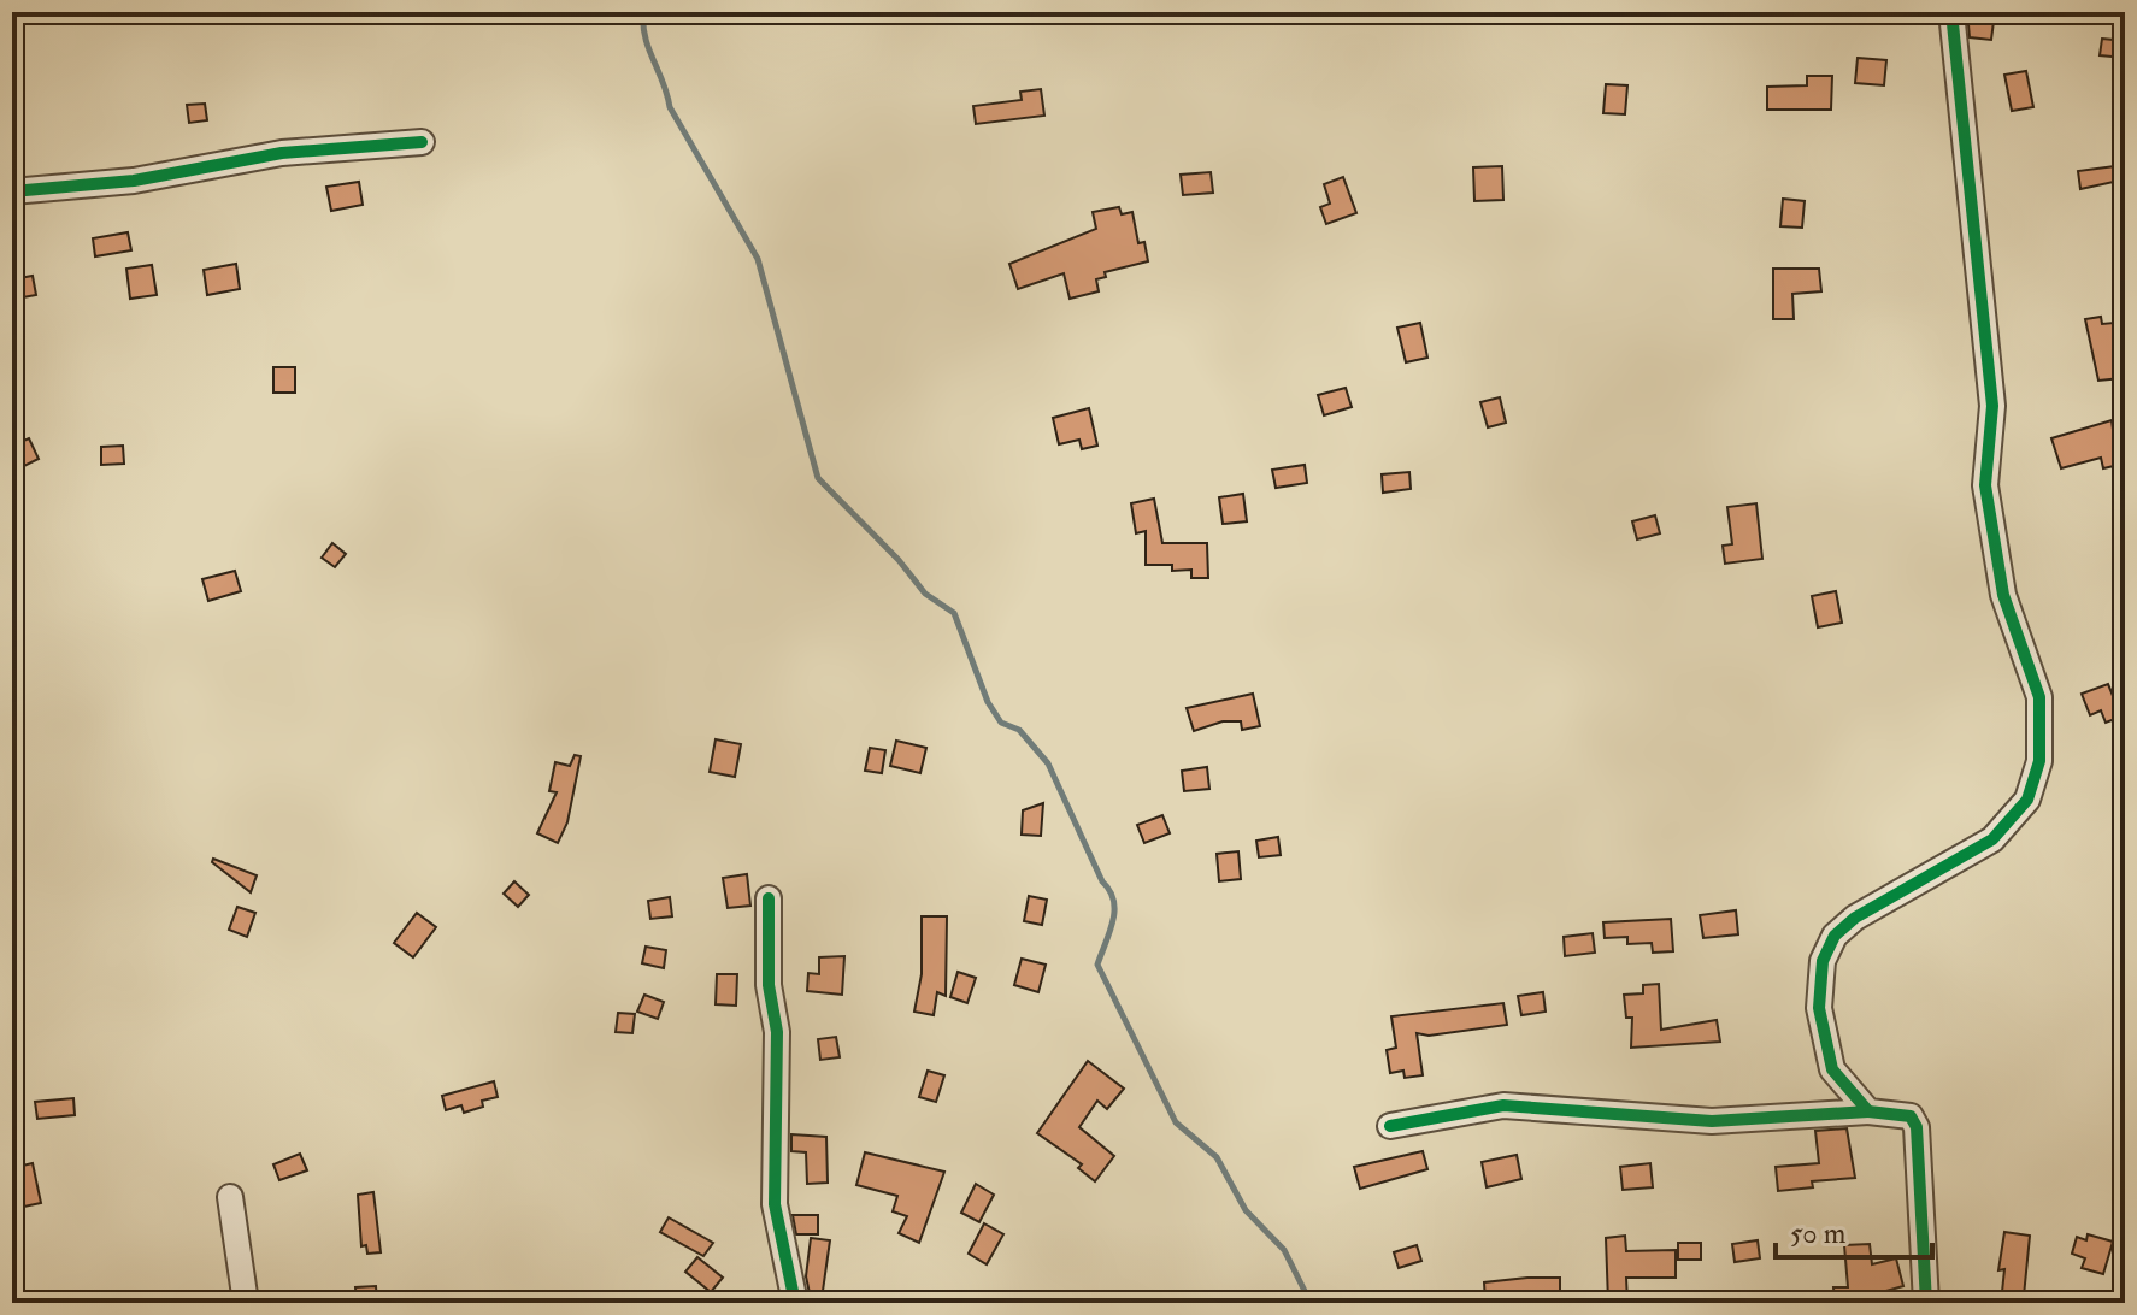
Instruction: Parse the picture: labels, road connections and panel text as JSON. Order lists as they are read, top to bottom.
{
  "scale_bar": "50 m"
}
